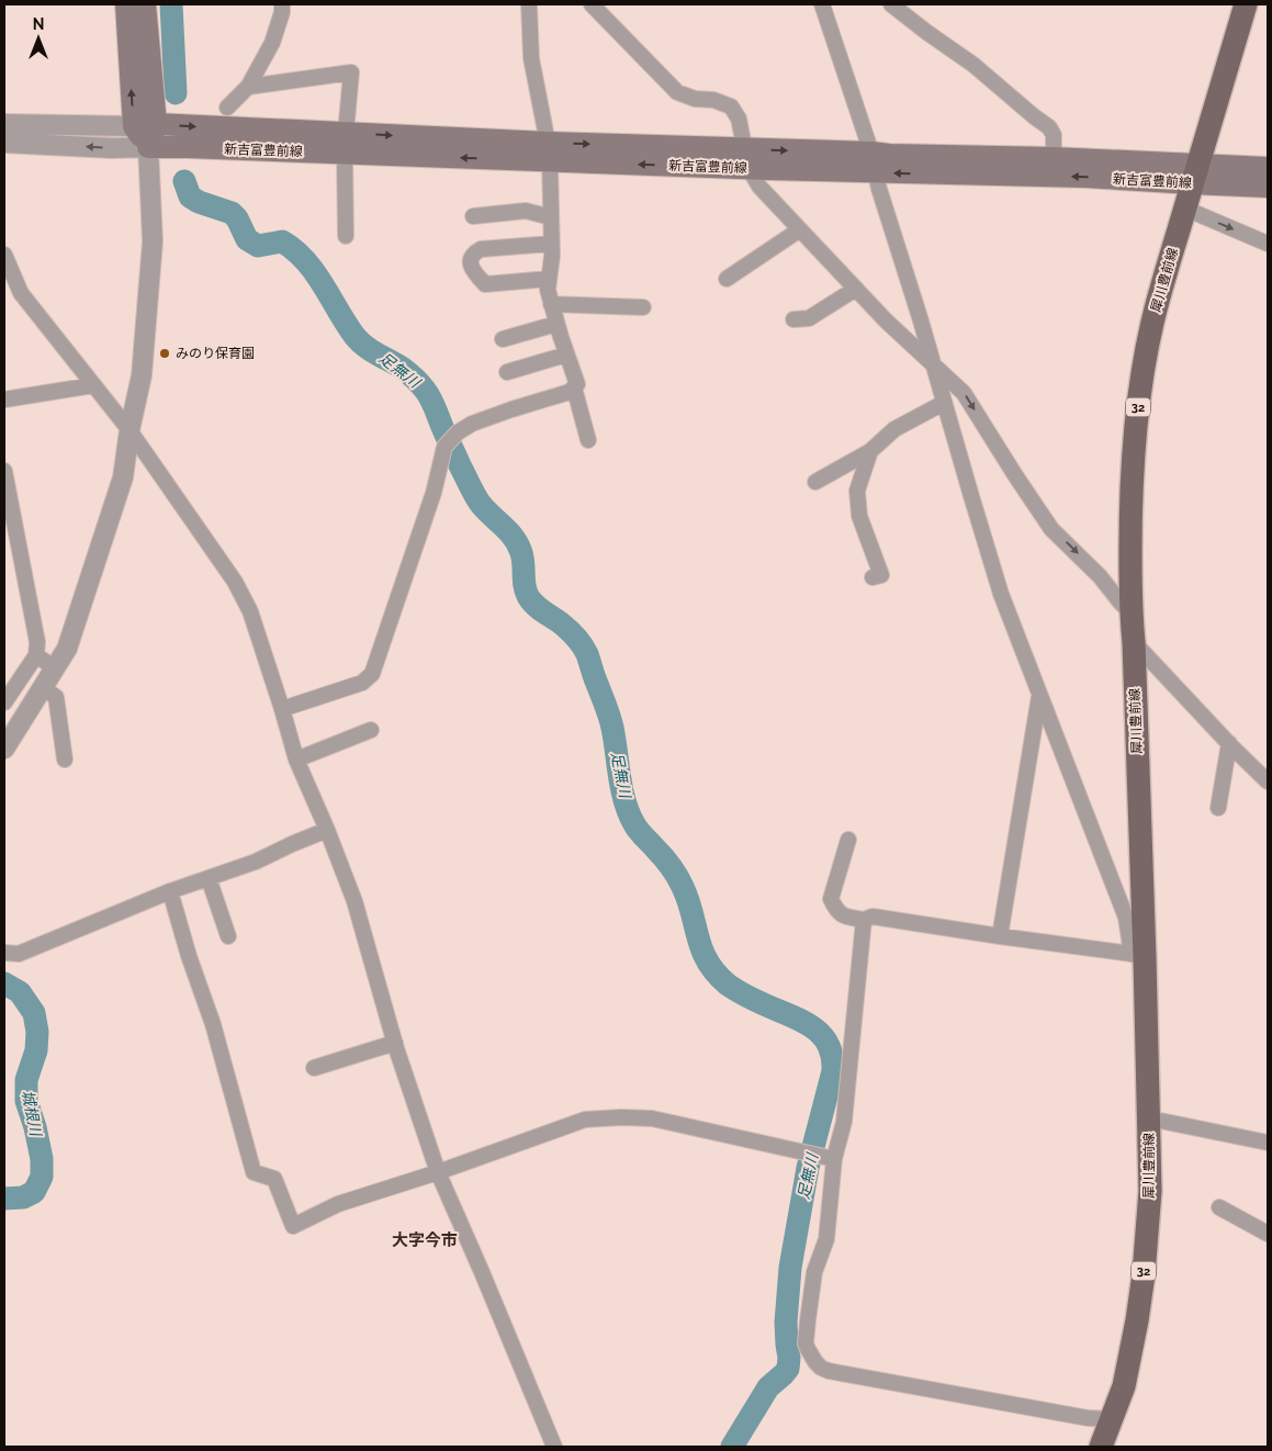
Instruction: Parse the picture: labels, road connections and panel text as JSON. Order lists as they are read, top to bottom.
{
  "streets": {
    "main road": ["新吉富豊前線", "犀川豊前線", "32"]
  },
  "crossings": [
    ["新吉富豊前線", "犀川豊前線"]
  ],
  "districts": ["大字今市"],
  "water": ["足無川", "城根川"],
  "places": ["みのり保育園"],
  "north": "top"
}
